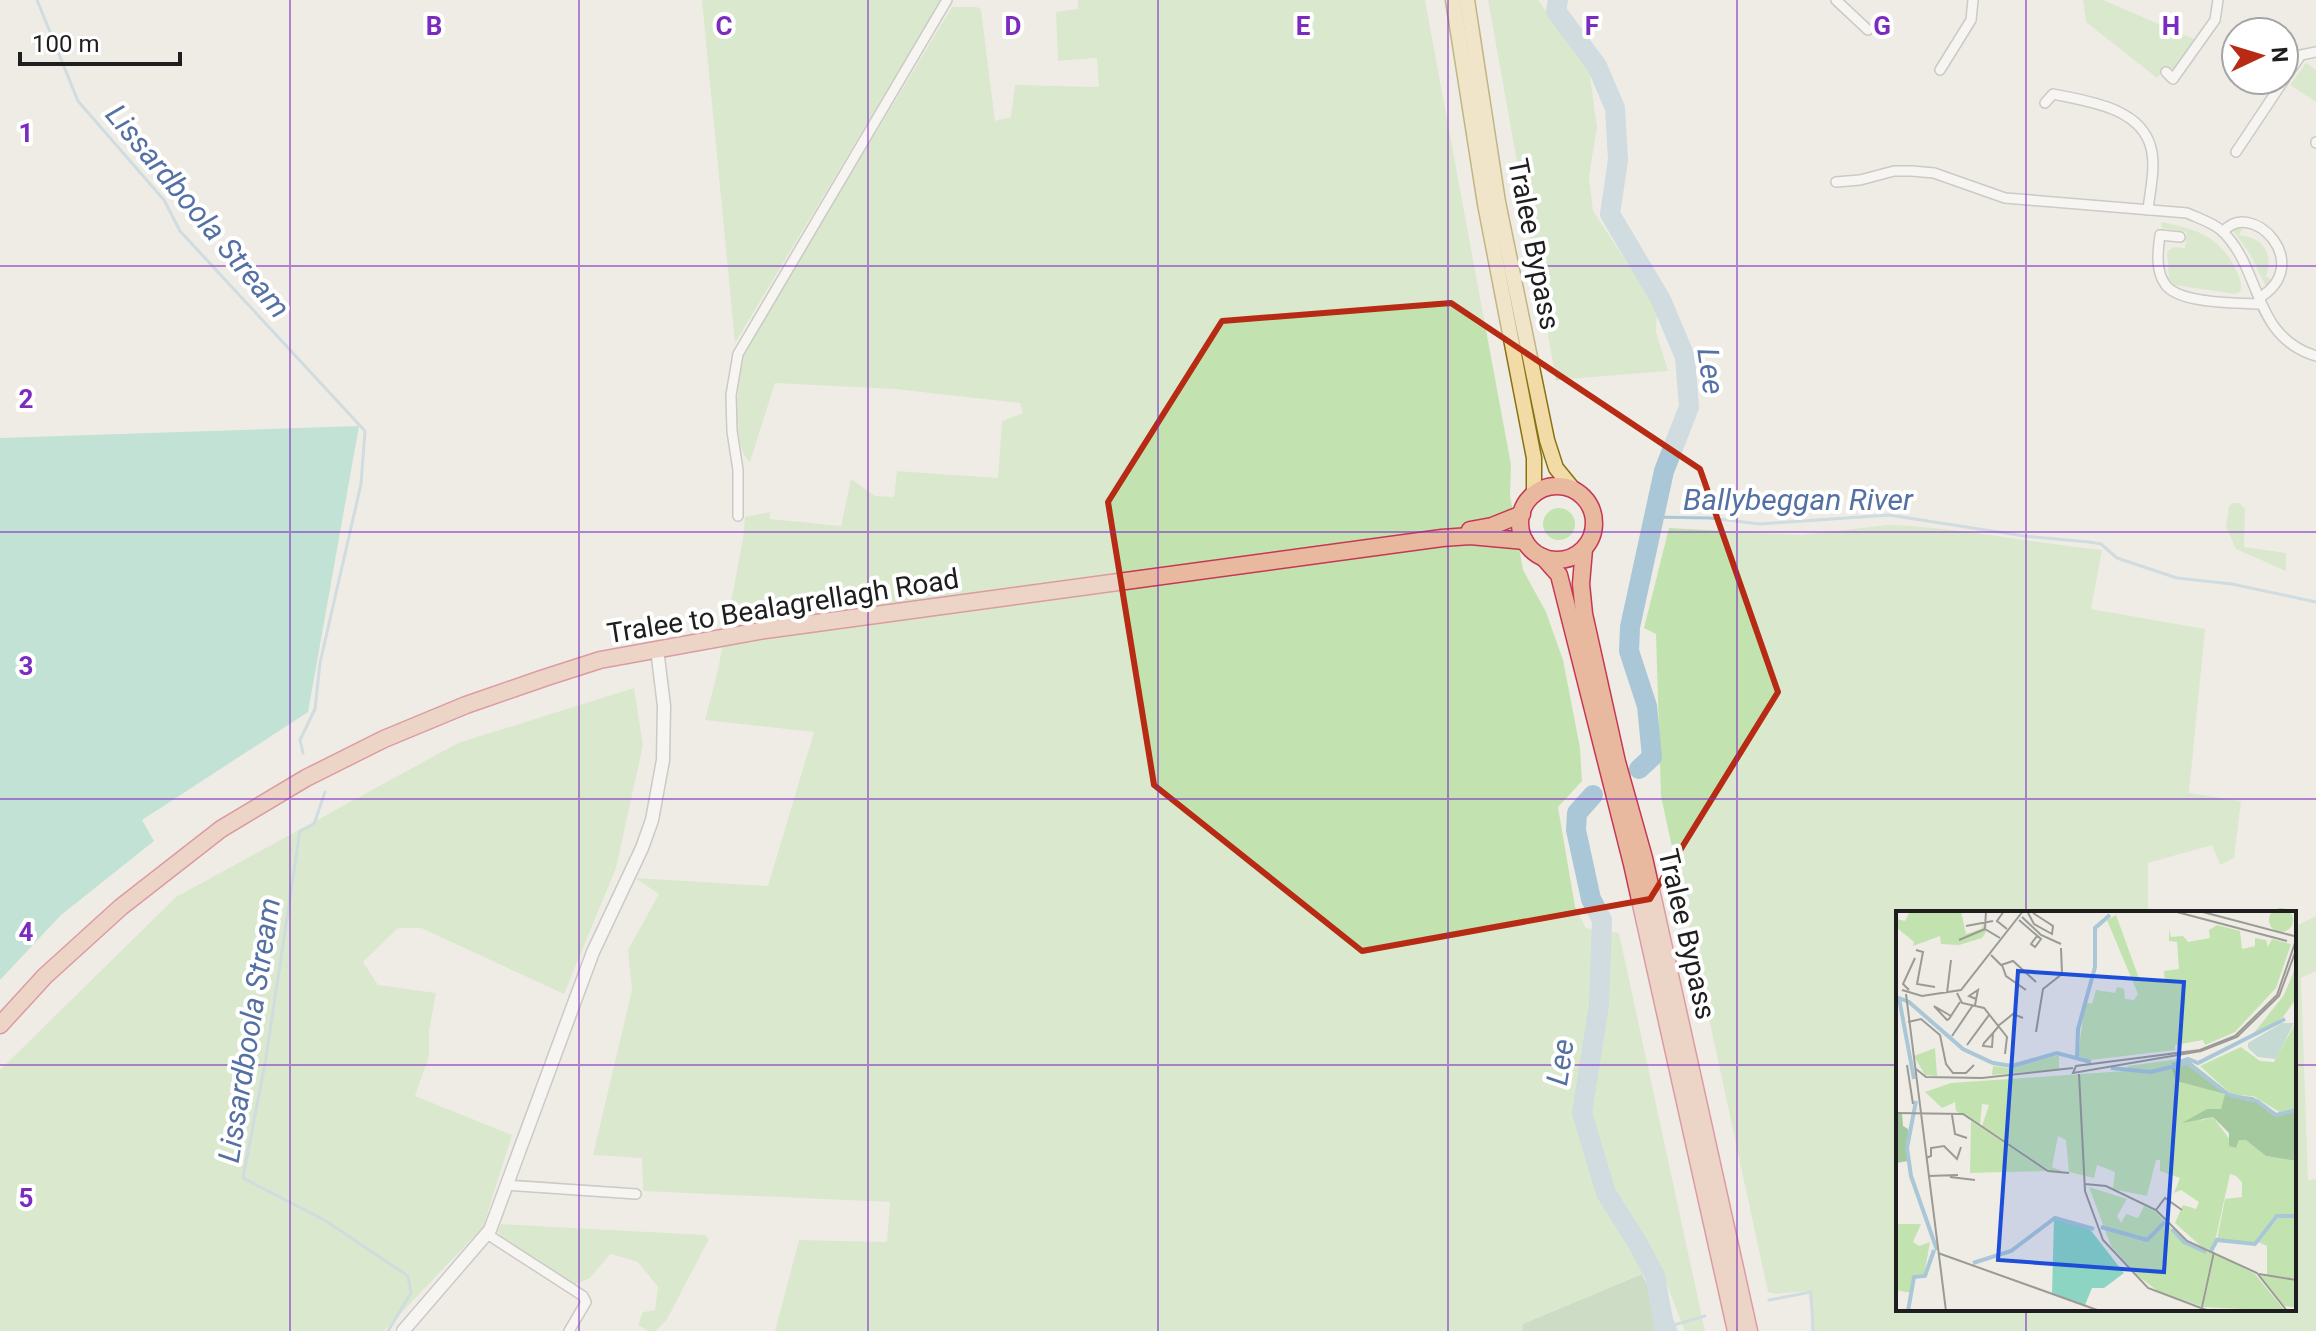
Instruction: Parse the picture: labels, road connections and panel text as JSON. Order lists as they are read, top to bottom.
{
  "streets": {
    "highway": ["Tralee Bypass", "Tralee to Bealagrellagh Road"]
  },
  "crossings": [
    ["Tralee Bypass", "Tralee to Bealagrellagh Road"]
  ],
  "water": ["Lissardboola Stream", "Lee", "Ballybeggan River"],
  "scale_bar": "100 m",
  "north": "right",
  "grid": {
    "columns": [
      "B",
      "C",
      "D",
      "E",
      "F",
      "G",
      "H"
    ],
    "rows": [
      "1",
      "2",
      "3",
      "4",
      "5"
    ]
  }
}
